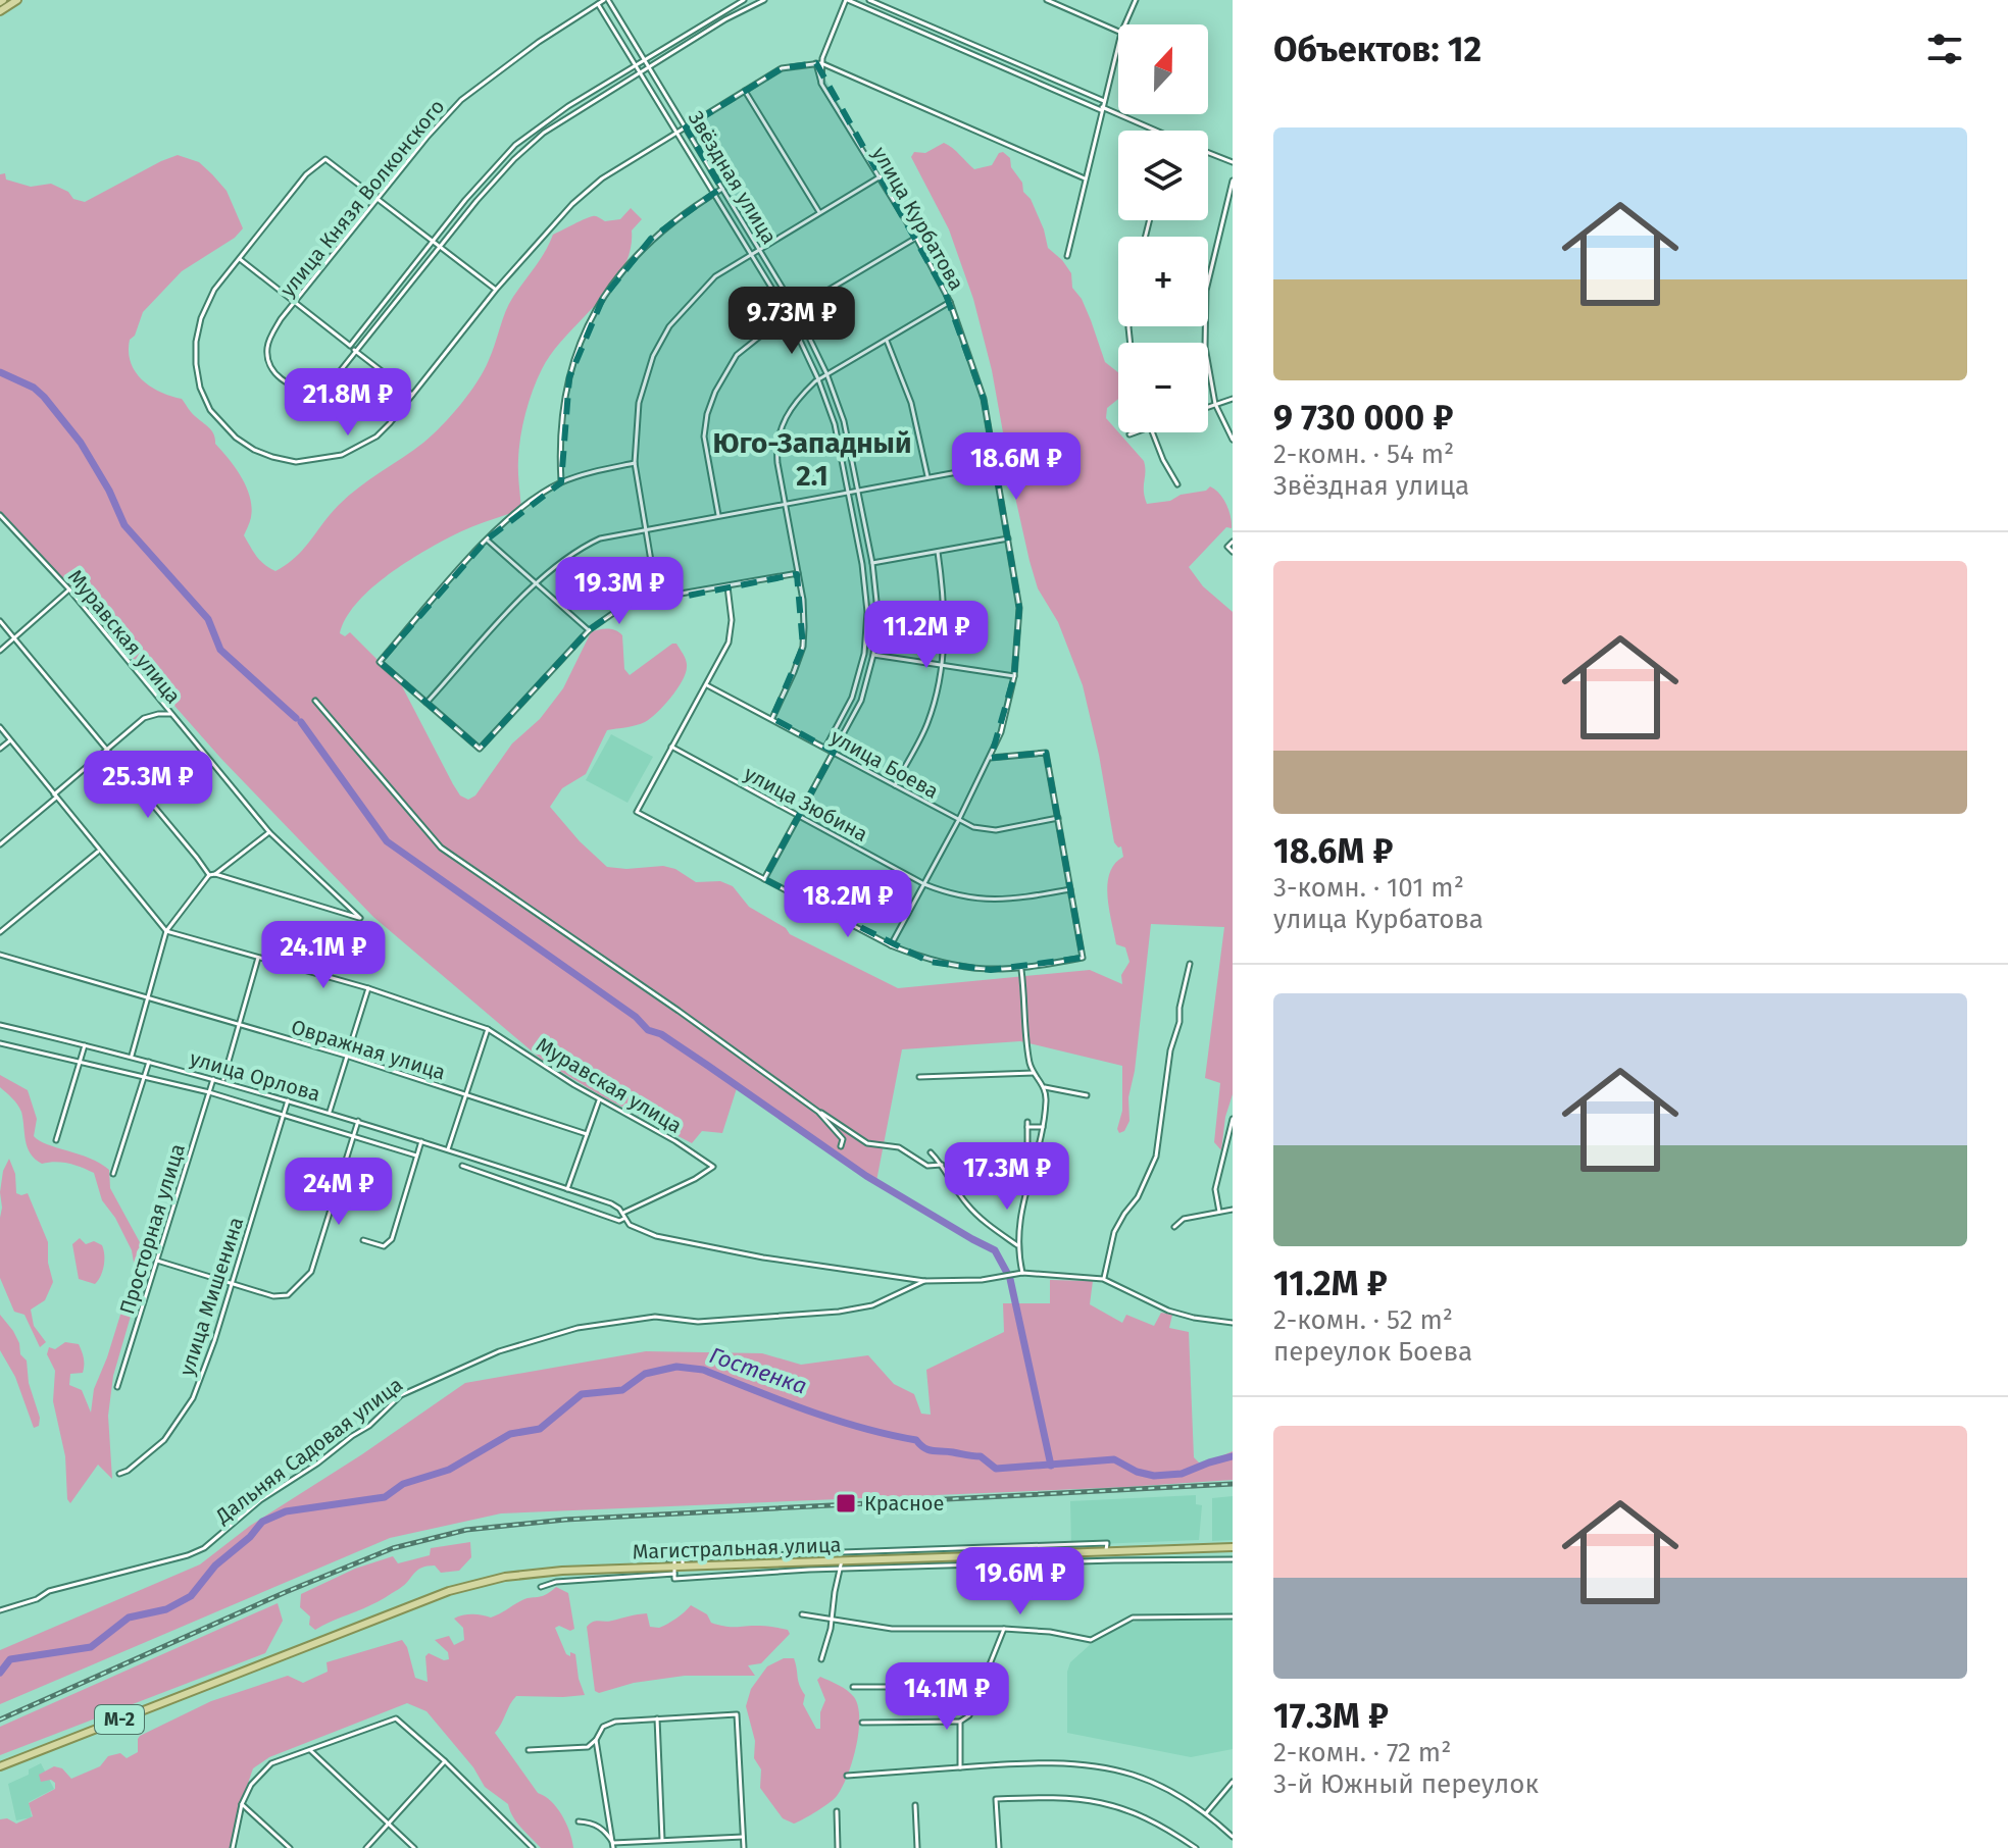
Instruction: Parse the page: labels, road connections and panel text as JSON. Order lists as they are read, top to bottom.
{
  "streets": {
    "main road": ["Магистральная улица", "М-2"],
    "street": [
      "Звёздная улица",
      "улица Князя Волконского",
      "улица Курбатова",
      "Муравская улица",
      "улица Боева",
      "улица Зюбина",
      "Овражная улица",
      "улица Орлова",
      "Просторная улица",
      "улица Мишенина",
      "Дальняя Садовая улица"
    ]
  },
  "crossings": [
    ["Звёздная улица", "улица Князя Волконского"],
    ["Звёздная улица", "улица Боева"],
    ["Звёздная улица", "улица Зюбина"],
    ["улица Курбатова", "улица Боева"],
    ["улица Курбатова", "улица Зюбина"],
    ["Муравская улица", "улица Орлова"],
    ["улица Орлова", "Просторная улица"],
    ["улица Орлова", "улица Мишенина"],
    ["улица Орлова", "Дальняя Садовая улица"]
  ],
  "districts": ["Юго-Западный 2.1"],
  "water": ["Гостенка"],
  "places": {
    "transit": ["Красное"]
  },
  "north": "top",
  "page": {
    "heading": "Объектов: 12",
    "map_buttons": ["+", "−"],
    "list": [
      {
        "name": "9 730 000 ₽",
        "note": "2-комн. · 54 m² · Звёздная улица"
      },
      {
        "name": "18.6M ₽",
        "note": "3-комн. · 101 m² · улица Курбатова"
      },
      {
        "name": "11.2M ₽",
        "note": "2-комн. · 52 m² · переулок Боева"
      },
      {
        "name": "17.3M ₽",
        "note": "2-комн. · 72 m² · 3-й Южный переулок"
      }
    ],
    "price": [
      "9.73M ₽",
      "21.8M ₽",
      "18.6M ₽",
      "19.3M ₽",
      "11.2M ₽",
      "25.3M ₽",
      "18.2M ₽",
      "24.1M ₽",
      "17.3M ₽",
      "24M ₽",
      "19.6M ₽",
      "14.1M ₽"
    ]
  }
}
